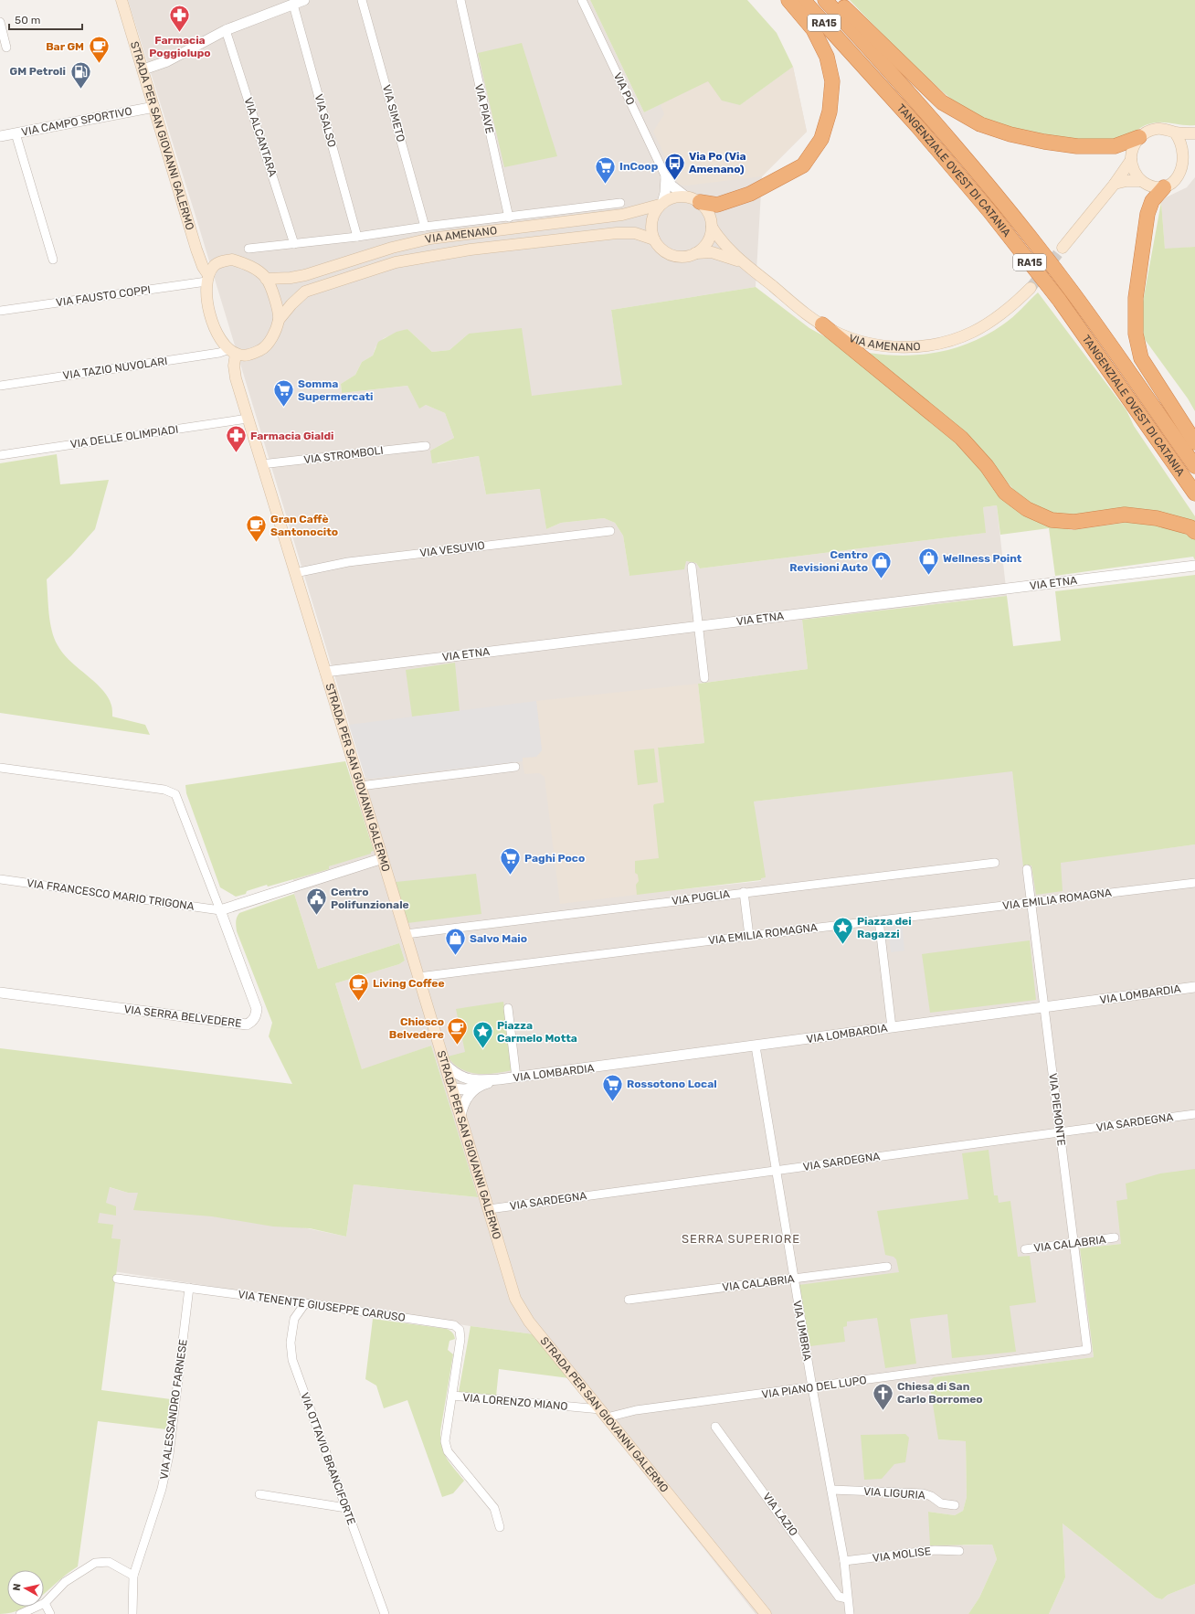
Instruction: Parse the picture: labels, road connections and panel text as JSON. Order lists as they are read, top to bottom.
{
  "streets": {
    "highway": ["RA15", "TANGENZIALE OVEST DI CATANIA"],
    "main road": ["STRADA PER SAN GIOVANNI GALERMO", "VIA AMENANO"],
    "street": [
      "VIA PO",
      "VIA PIAVE",
      "VIA SIMETO",
      "VIA SALSO",
      "VIA CAMPO SPORTIVO",
      "VIA ALCANTARA",
      "VIA FAUSTO COPPI",
      "VIA TAZIO NUVOLARI",
      "VIA DELLE OLIMPIADI",
      "VIA STROMBOLI",
      "VIA VESUVIO",
      "VIA ETNA",
      "VIA FRANCESCO MARIO TRIGONA",
      "VIA PUGLIA",
      "VIA EMILIA ROMAGNA",
      "VIA LOMBARDIA",
      "VIA SERRA BELVEDERE",
      "VIA PIEMONTE",
      "VIA SARDEGNA",
      "VIA CALABRIA",
      "VIA TENENTE GIUSEPPE CARUSO",
      "VIA UMBRIA",
      "VIA PIANO DEL LUPO",
      "VIA LORENZO MIANO",
      "VIA ALESSANDRO FARNESE",
      "VIA OTTAVIO BRANCIFORTE",
      "VIA LIGURIA",
      "VIA LAZIO",
      "VIA MOLISE"
    ]
  },
  "crossings": [
    ["VIA CAMPO SPORTIVO", "STRADA PER SAN GIOVANNI GALERMO"],
    ["STRADA PER SAN GIOVANNI GALERMO", "VIA AMENANO"],
    ["STRADA PER SAN GIOVANNI GALERMO", "VIA FAUSTO COPPI"],
    ["STRADA PER SAN GIOVANNI GALERMO", "VIA TAZIO NUVOLARI"],
    ["STRADA PER SAN GIOVANNI GALERMO", "VIA DELLE OLIMPIADI"],
    ["STRADA PER SAN GIOVANNI GALERMO", "VIA STROMBOLI"],
    ["STRADA PER SAN GIOVANNI GALERMO", "VIA VESUVIO"],
    ["STRADA PER SAN GIOVANNI GALERMO", "VIA ETNA"],
    ["STRADA PER SAN GIOVANNI GALERMO", "VIA PUGLIA"],
    ["STRADA PER SAN GIOVANNI GALERMO", "VIA EMILIA ROMAGNA"],
    ["STRADA PER SAN GIOVANNI GALERMO", "VIA LOMBARDIA"],
    ["STRADA PER SAN GIOVANNI GALERMO", "VIA SARDEGNA"],
    ["STRADA PER SAN GIOVANNI GALERMO", "VIA PIANO DEL LUPO"],
    ["STRADA PER SAN GIOVANNI GALERMO", "VIA LORENZO MIANO"],
    ["VIA AMENANO", "VIA FAUSTO COPPI"],
    ["VIA AMENANO", "VIA TAZIO NUVOLARI"],
    ["VIA FAUSTO COPPI", "VIA TAZIO NUVOLARI"],
    ["VIA FRANCESCO MARIO TRIGONA", "VIA SERRA BELVEDERE"],
    ["VIA EMILIA ROMAGNA", "VIA PIEMONTE"],
    ["VIA LOMBARDIA", "VIA PIEMONTE"],
    ["VIA LOMBARDIA", "VIA UMBRIA"],
    ["VIA PIEMONTE", "VIA SARDEGNA"],
    ["VIA PIEMONTE", "VIA CALABRIA"],
    ["VIA PIEMONTE", "VIA PIANO DEL LUPO"],
    ["VIA SARDEGNA", "VIA UMBRIA"],
    ["VIA CALABRIA", "VIA UMBRIA"],
    ["VIA TENENTE GIUSEPPE CARUSO", "VIA LORENZO MIANO"],
    ["VIA TENENTE GIUSEPPE CARUSO", "VIA ALESSANDRO FARNESE"],
    ["VIA TENENTE GIUSEPPE CARUSO", "VIA OTTAVIO BRANCIFORTE"],
    ["VIA UMBRIA", "VIA PIANO DEL LUPO"],
    ["VIA UMBRIA", "VIA LIGURIA"],
    ["VIA UMBRIA", "VIA LAZIO"],
    ["VIA UMBRIA", "VIA MOLISE"],
    ["VIA PIANO DEL LUPO", "VIA LORENZO MIANO"]
  ],
  "districts": ["SERRA SUPERIORE"],
  "places": {
    "pharmacy": ["Farmacia Poggiolupo", "Farmacia Gialdi"],
    "cafe": [
      "Bar GM",
      "Gran Caffè Santonocito",
      "Living Coffee",
      "Chiosco Belvedere"
    ],
    "fuel station": ["GM Petroli"],
    "bus stop": ["Via Po (Via Amenano)"],
    "supermarket": [
      "InCoop",
      "Somma Supermercati",
      "Paghi Poco",
      "Rossotono Local"
    ],
    "shop": ["Wellness Point", "Centro Revisioni Auto", "Salvo Maio"],
    "public building": ["Centro Polifunzionale"],
    "place": ["Piazza dei Ragazzi", "Piazza Carmelo Motta"],
    "church": ["Chiesa di San Carlo Borromeo"]
  },
  "scale_bar": "50 m",
  "north": "left"
}
